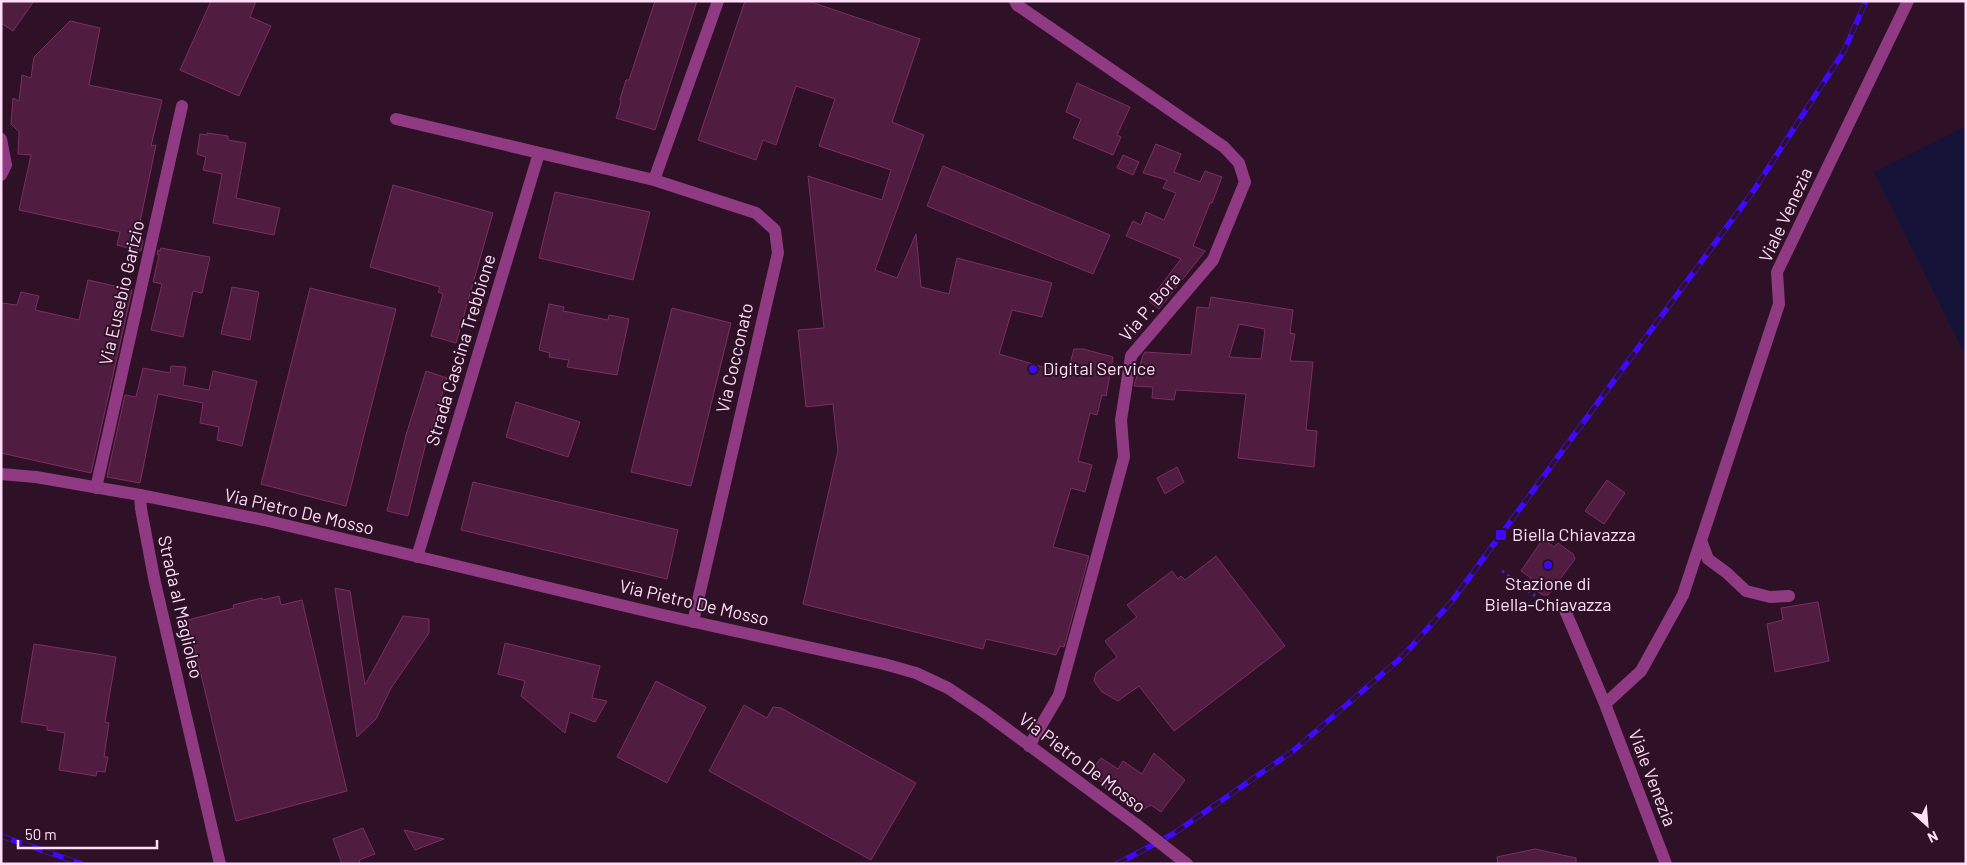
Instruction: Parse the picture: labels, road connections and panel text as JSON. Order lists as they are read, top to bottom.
{
  "streets": {
    "street": [
      "Viale Venezia",
      "Via Eusebio Garizio",
      "Via P. Bora",
      "Strada Cascina Trebbione",
      "Via Cocconato",
      "Via Pietro De Mosso",
      "Strada al Maglioleo"
    ]
  },
  "crossings": [
    ["Via P. Bora", "Via Pietro De Mosso"],
    ["Strada Cascina Trebbione", "Via Pietro De Mosso"],
    ["Via Cocconato", "Via Pietro De Mosso"],
    ["Via Pietro De Mosso", "Strada al Maglioleo"]
  ],
  "places": {
    "other": ["Digital Service", "Stazione di Biella-Chiavazza"],
    "transit": ["Biella Chiavazza"]
  },
  "scale_bar": "50 m",
  "north": "bottom right"
}
